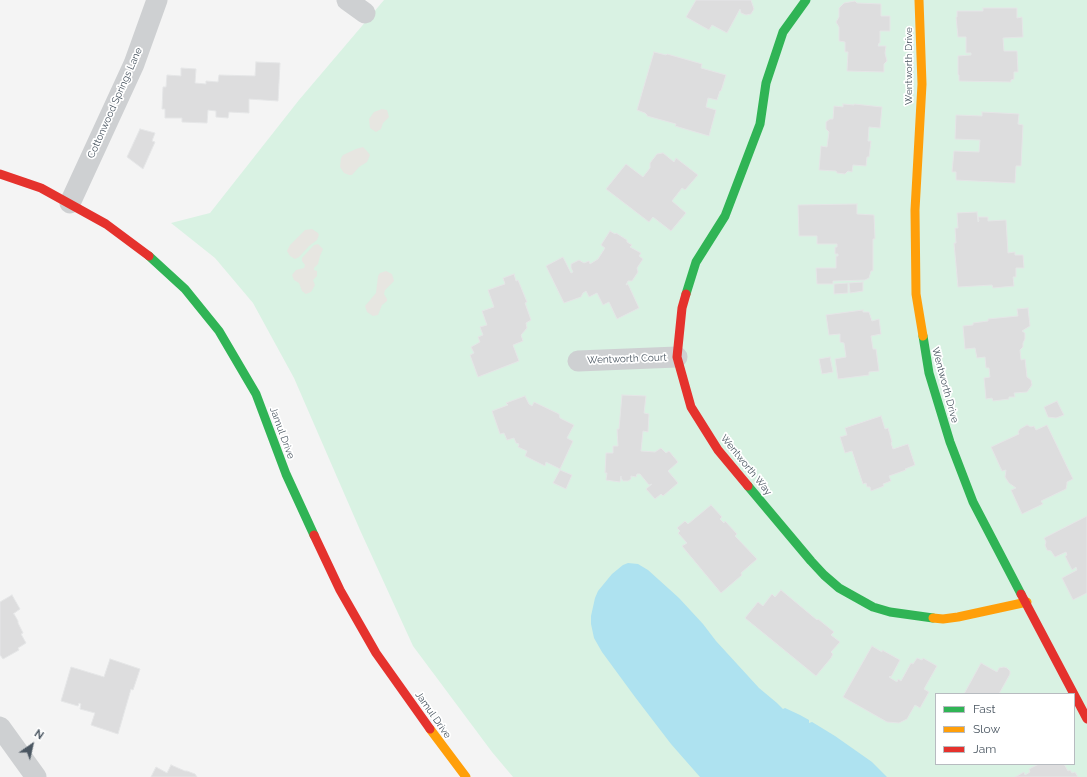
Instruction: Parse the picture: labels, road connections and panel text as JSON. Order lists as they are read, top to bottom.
{
  "streets": {
    "street": [
      "Wentworth Drive",
      "Cottonwood Springs Lane",
      "Wentworth Court",
      "Jamul Drive",
      "Wentworth Way"
    ]
  },
  "crossings": [
    ["Wentworth Drive", "Wentworth Way"],
    ["Cottonwood Springs Lane", "Jamul Drive"],
    ["Wentworth Court", "Wentworth Way"]
  ],
  "legend": ["Fast", "Slow", "Jam"],
  "north": "top right"
}
